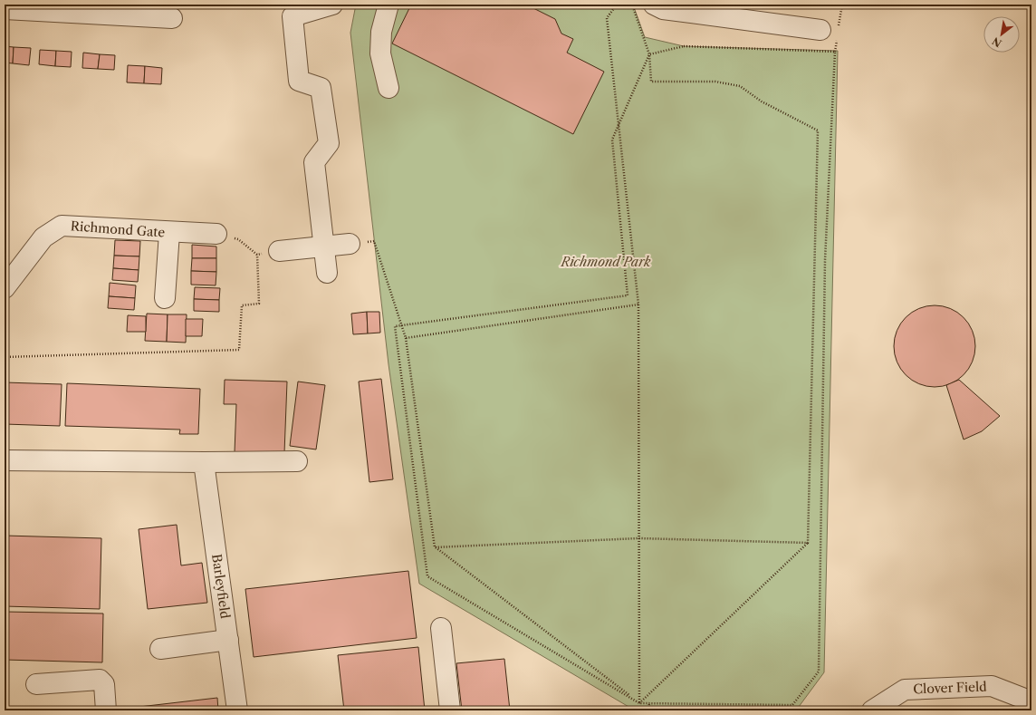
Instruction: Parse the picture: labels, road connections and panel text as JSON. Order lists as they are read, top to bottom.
{
  "streets": {
    "street": ["Richmond Gate", "Barleyfield", "Clover Field"]
  },
  "parks": ["Richmond Park"],
  "north": "bottom left"
}
